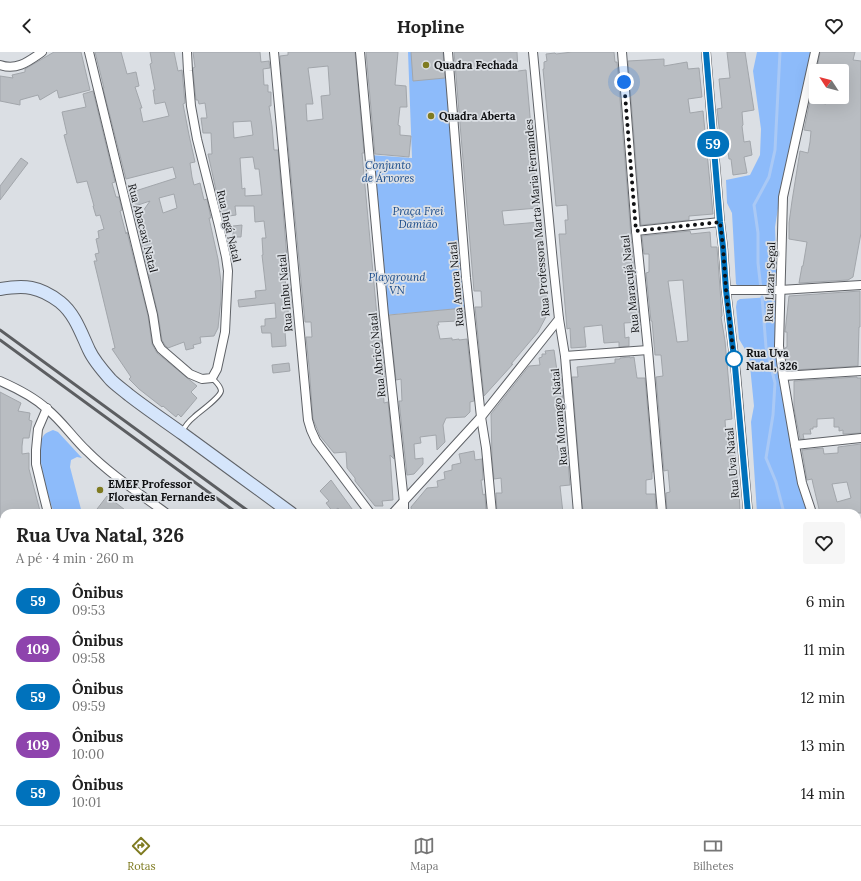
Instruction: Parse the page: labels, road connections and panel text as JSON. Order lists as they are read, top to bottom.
{
  "streets": {
    "street": [
      "Rua Professora Marta Maria Fernandes",
      "Rua Ingá Natal",
      "Rua Abacaxi Natal",
      "Rua Lazar Segal",
      "Rua Amora Natal",
      "Rua Maracujá Natal",
      "Rua Imbu Natal",
      "Rua Abricó Natal",
      "Rua Morango Natal",
      "Rua Uva Natal"
    ]
  },
  "crossings": [
    ["Rua Professora Marta Maria Fernandes", "Rua Amora Natal"],
    ["Rua Professora Marta Maria Fernandes", "Rua Abricó Natal"],
    ["Rua Professora Marta Maria Fernandes", "Rua Morango Natal"],
    ["Rua Ingá Natal", "Rua Abacaxi Natal"]
  ],
  "parks": ["Conjunto de Árvores", "Praça Frei Damião", "Playground VN"],
  "places": [
    "Quadra Fechada",
    "Quadra Aberta",
    "Rua Uva Natal, 326",
    "EMEF Professor Florestan Fernandes"
  ],
  "lines": ["bus line 59"],
  "north": "top left",
  "page": {
    "header": "Hopline",
    "on_map": "59",
    "heading": ["Rua Uva Natal, 326", "A pé · 4 min · 260 m"],
    "list": [
      {
        "mark": "59",
        "name": "Ônibus",
        "note": "09:53",
        "value": "6 min"
      },
      {
        "mark": "109",
        "name": "Ônibus",
        "note": "09:58",
        "value": "11 min"
      },
      {
        "mark": "59",
        "name": "Ônibus",
        "note": "09:59",
        "value": "12 min"
      },
      {
        "mark": "109",
        "name": "Ônibus",
        "note": "10:00",
        "value": "13 min"
      },
      {
        "mark": "59",
        "name": "Ônibus",
        "note": "10:01",
        "value": "14 min"
      }
    ],
    "tabs": ["Rotas", "Mapa", "Bilhetes"]
  }
}
